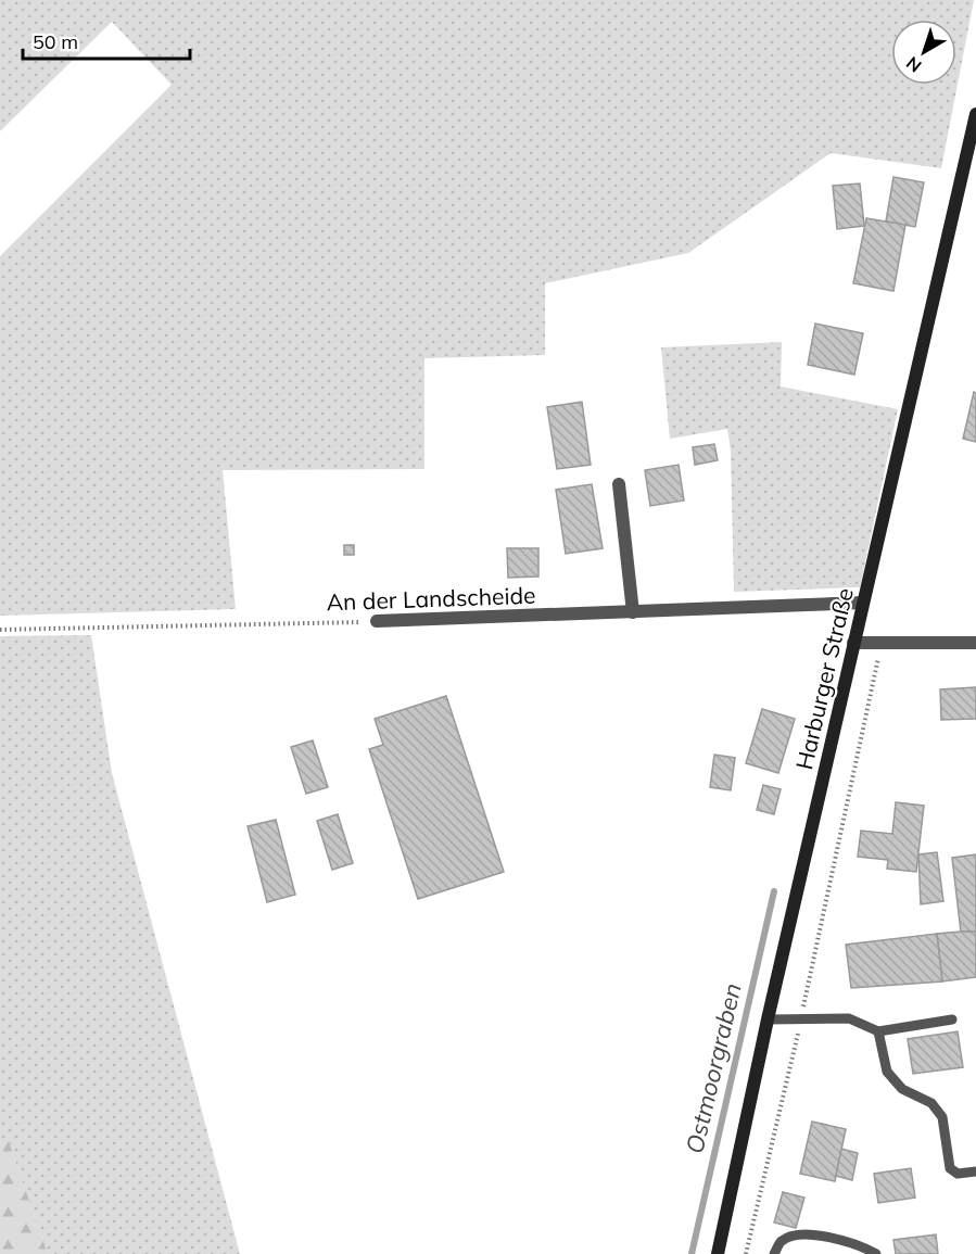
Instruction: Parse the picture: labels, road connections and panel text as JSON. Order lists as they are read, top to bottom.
{
  "streets": {
    "street": ["An der Landscheide", "Harburger Straße"]
  },
  "crossings": [
    ["An der Landscheide", "Harburger Straße"]
  ],
  "water": ["Ostmoorgraben"],
  "scale_bar": "50 m",
  "north": "bottom left"
}
